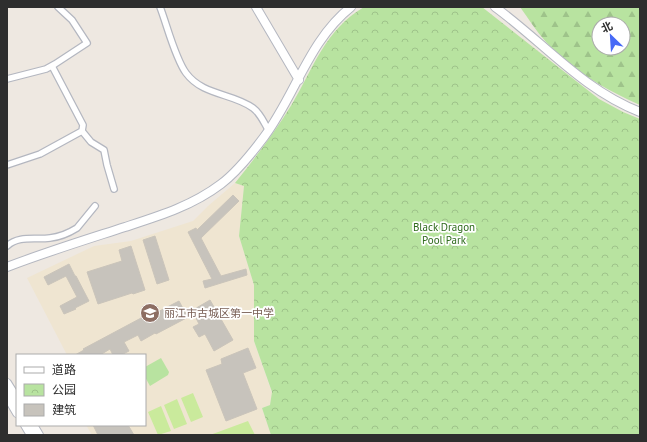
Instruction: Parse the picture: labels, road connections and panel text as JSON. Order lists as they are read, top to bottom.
{
  "parks": ["Black Dragon Pool Park"],
  "places": {
    "school or university": ["丽江市古城区第一中学"]
  },
  "legend": ["道路", "公园", "建筑"],
  "north": "top left"
}
